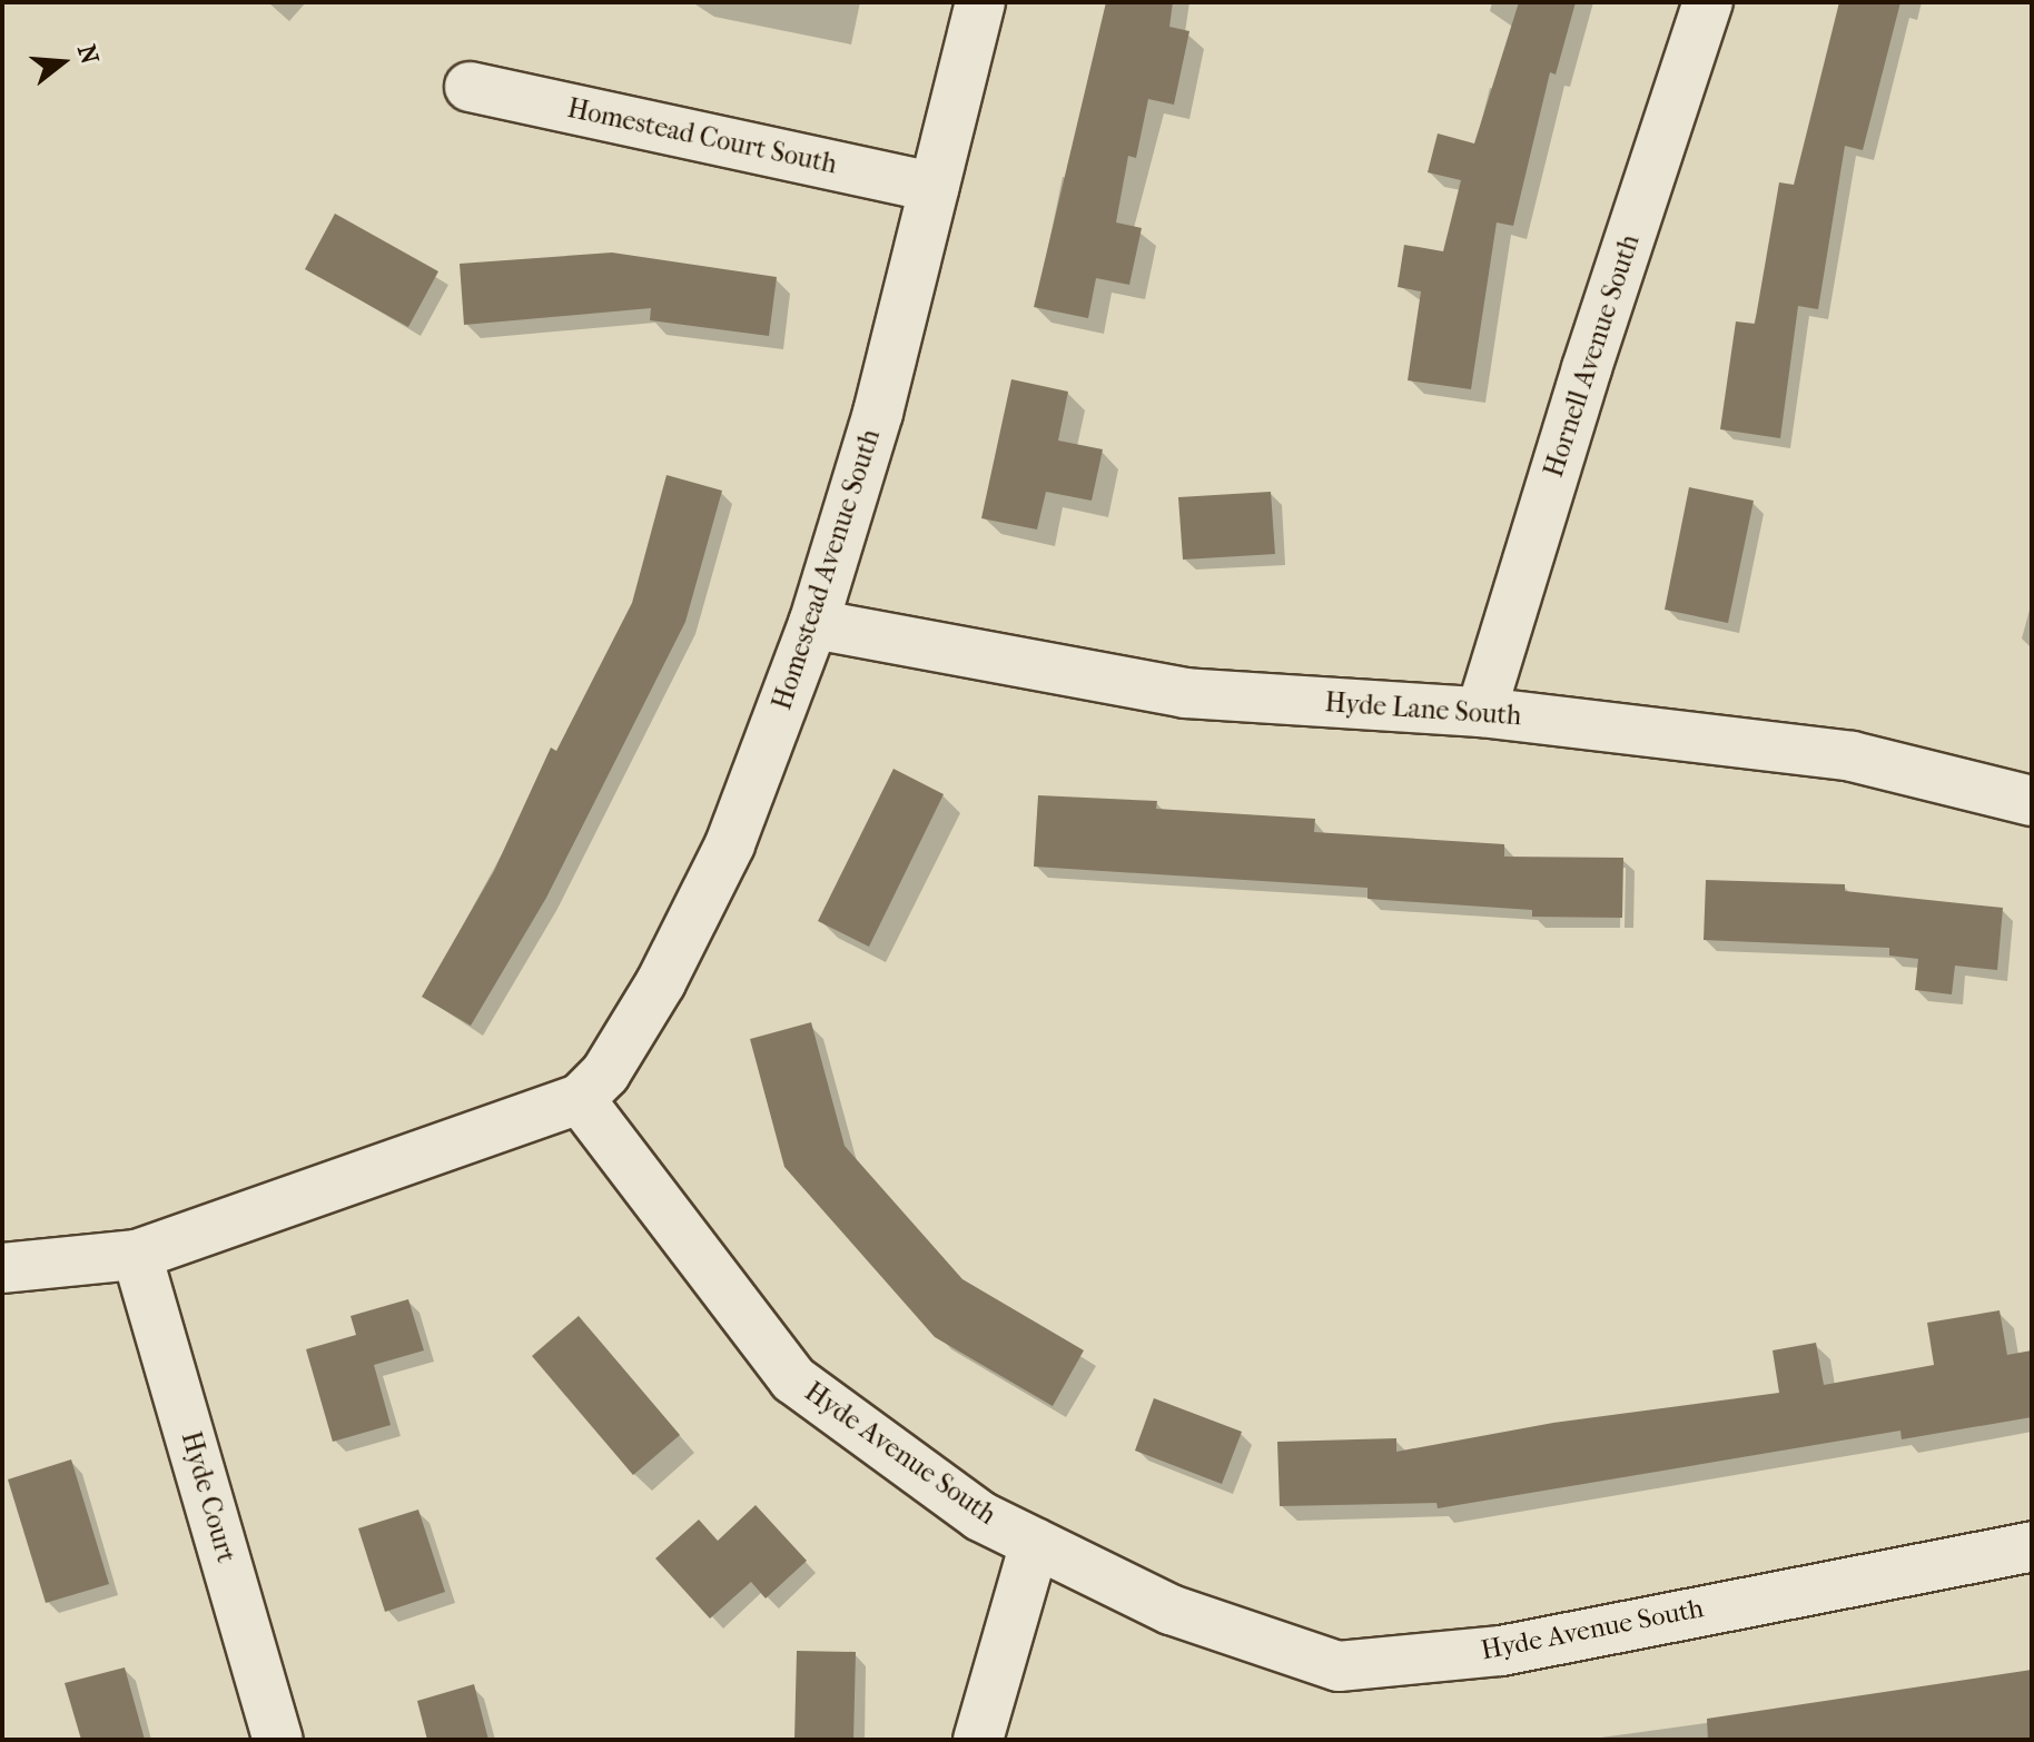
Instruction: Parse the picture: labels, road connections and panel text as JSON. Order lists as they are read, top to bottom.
{
  "streets": {
    "street": [
      "Homestead Court South",
      "Hornell Avenue South",
      "Homestead Avenue South",
      "Hyde Lane South",
      "Hyde Avenue South",
      "Hyde Court"
    ]
  },
  "crossings": [
    ["Homestead Court South", "Homestead Avenue South"],
    ["Hornell Avenue South", "Hyde Lane South"],
    ["Homestead Avenue South", "Hyde Lane South"],
    ["Homestead Avenue South", "Hyde Avenue South"]
  ],
  "north": "right"
}
